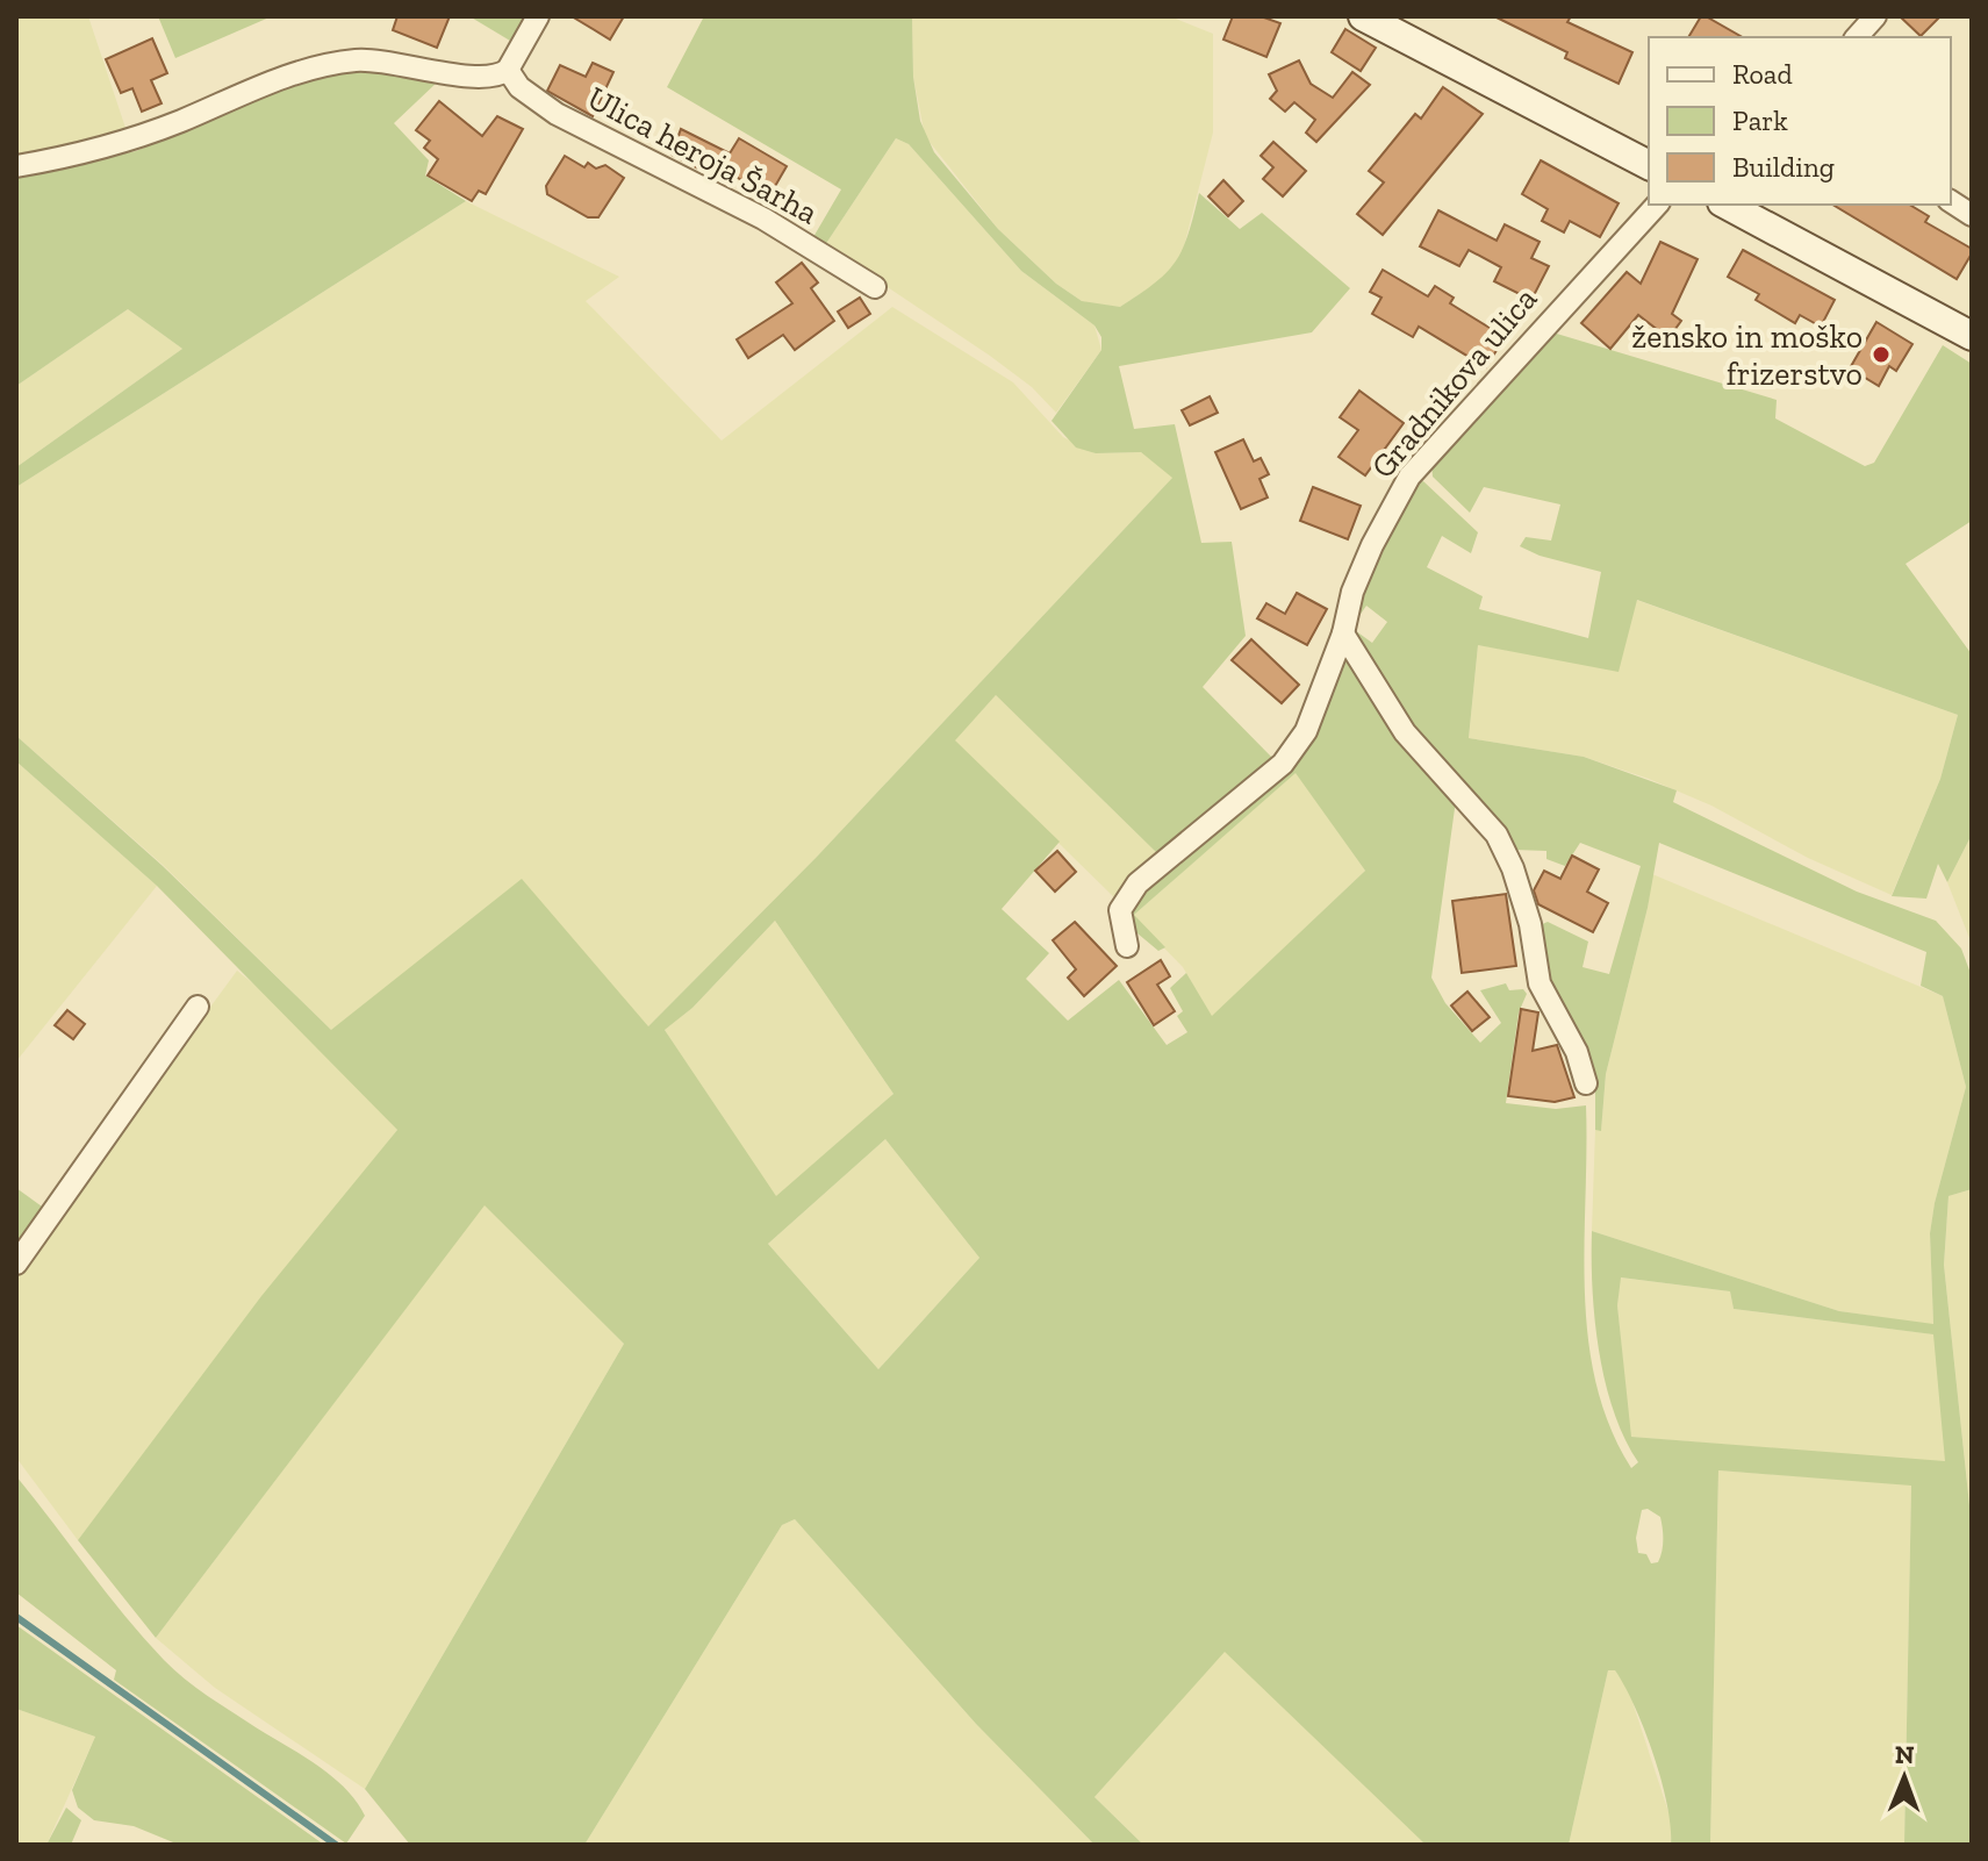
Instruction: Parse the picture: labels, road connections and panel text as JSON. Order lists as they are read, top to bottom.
{
  "streets": {
    "street": ["Ulica heroja Šarha", "Gradnikova ulica"]
  },
  "places": ["žensko in moško frizerstvo"],
  "legend": ["Road", "Park", "Building"],
  "north": "top"
}
